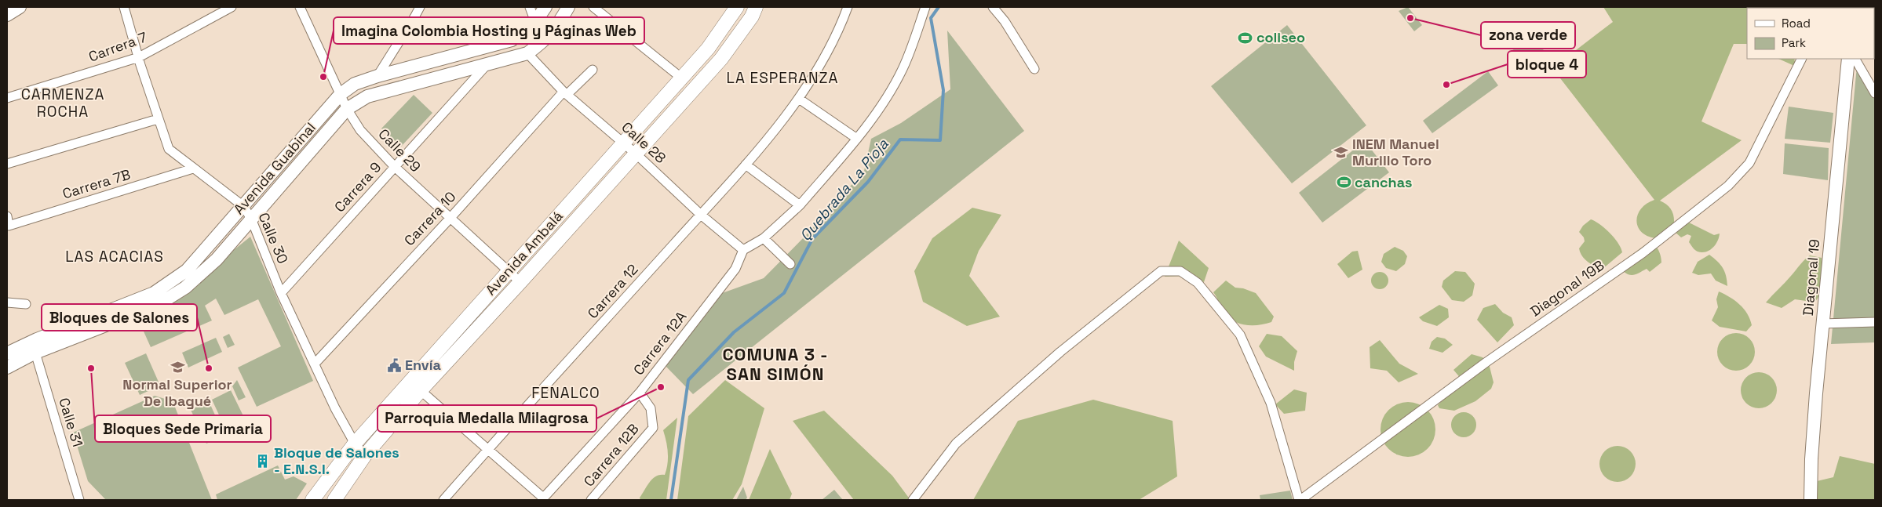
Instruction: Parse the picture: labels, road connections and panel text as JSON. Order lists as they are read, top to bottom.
{
  "streets": {
    "main road": ["Avenida Guabinal", "Avenida Ambalá", "Diagonal 19"],
    "street": [
      "Carrera 7",
      "Calle 28",
      "Calle 29",
      "Carrera 7B",
      "Carrera 9",
      "Carrera 10",
      "Calle 30",
      "Diagonal 19B",
      "Carrera 12",
      "Carrera 12A",
      "Calle 31",
      "Carrera 12B"
    ]
  },
  "crossings": [
    ["Carrera 7", "Calle 30"],
    ["Calle 28", "Avenida Guabinal"],
    ["Calle 28", "Carrera 10"],
    ["Calle 28", "Avenida Ambalá"],
    ["Calle 28", "Carrera 12"],
    ["Calle 28", "Carrera 12A"],
    ["Calle 29", "Avenida Guabinal"],
    ["Calle 29", "Carrera 9"],
    ["Calle 29", "Carrera 10"],
    ["Calle 29", "Avenida Ambalá"],
    ["Avenida Guabinal", "Carrera 9"],
    ["Avenida Guabinal", "Calle 30"],
    ["Avenida Guabinal", "Calle 31"],
    ["Carrera 7B", "Calle 30"],
    ["Carrera 9", "Calle 30"],
    ["Carrera 10", "Calle 30"],
    ["Calle 30", "Avenida Ambalá"],
    ["Carrera 12A", "Carrera 12B"]
  ],
  "districts": [
    "LA ESPERANZA",
    "CARMENZA ROCHA",
    "LAS ACACIAS",
    "COMUNA 3 - SAN SIMÓN",
    "FENALCO"
  ],
  "water": ["Quebrada La Pioja"],
  "places": {
    "other": [
      "zona verde",
      "Imagina Colombia Hosting y Páginas Web",
      "bloque 4",
      "Bloques Sede Primaria",
      "Bloques de Salones",
      "Parroquia Medalla Milagrosa"
    ],
    "sports": ["coliseo", "canchas"],
    "school or university": ["INEM Manuel Murillo Toro", "Normal Superior De Ibagué"],
    "public building": ["Envía"],
    "building": ["Bloque de Salones - E.N.S.I."]
  },
  "legend": ["Road", "Park"]
}
